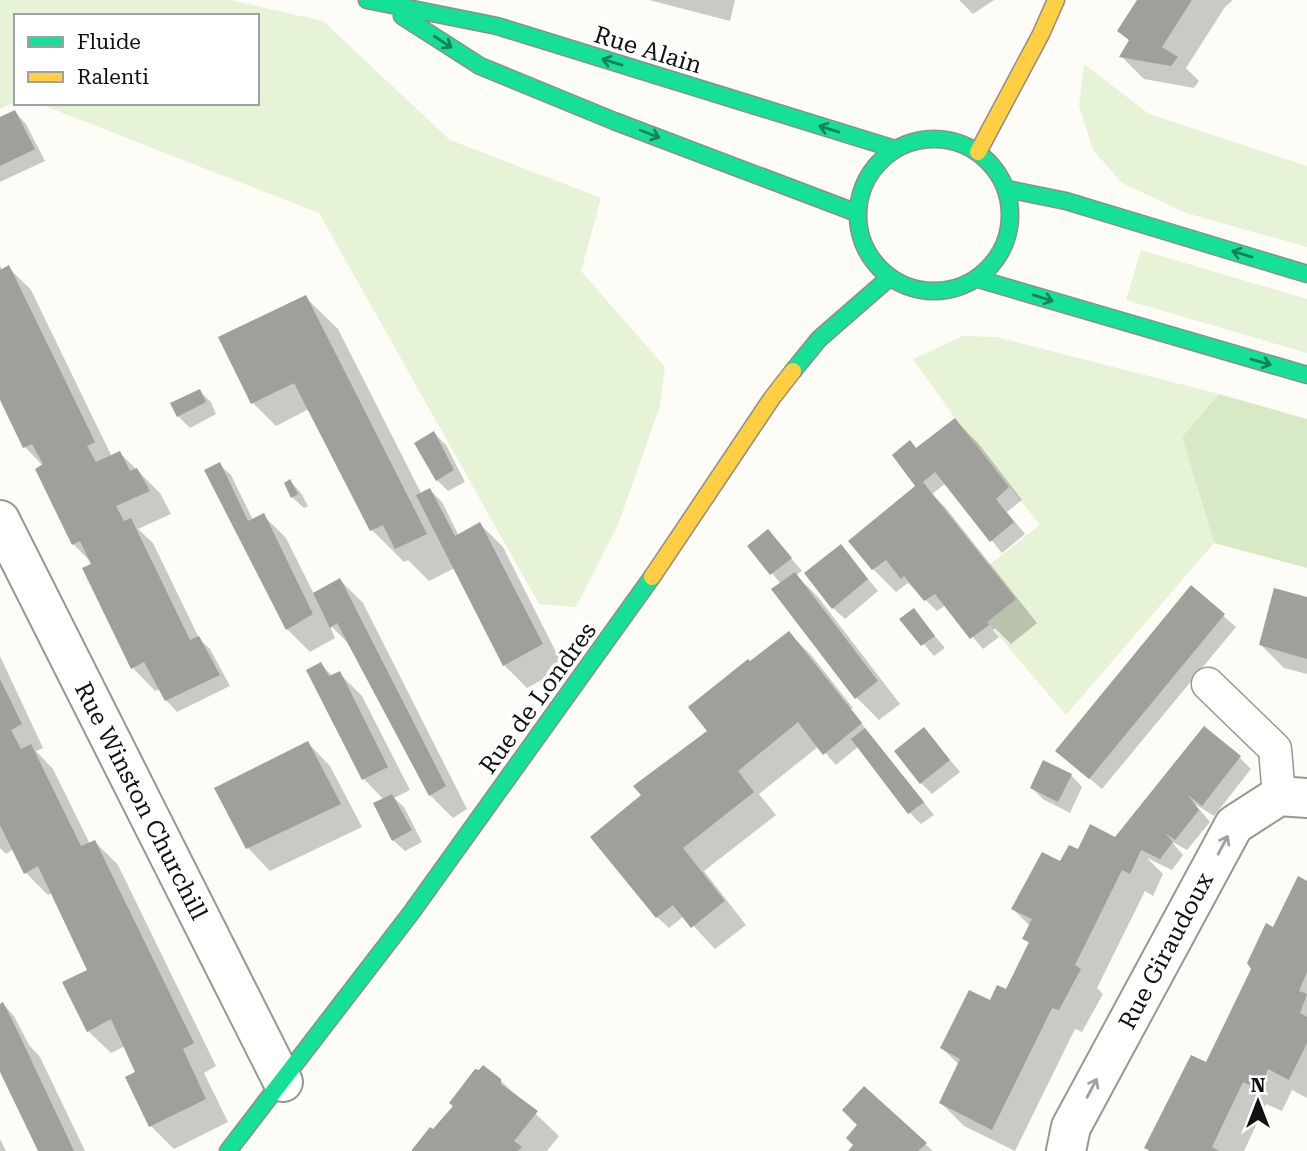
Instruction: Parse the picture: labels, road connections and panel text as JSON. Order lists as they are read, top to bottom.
{
  "streets": {
    "main road": ["Rue Alain", "Rue de Londres"],
    "street": ["Rue Winston Churchill", "Rue Giraudoux"]
  },
  "crossings": [
    ["Rue Alain", "Rue de Londres"],
    ["Rue de Londres", "Rue Winston Churchill"]
  ],
  "one_way": ["Rue Giraudoux"],
  "legend": ["Fluide", "Ralenti"],
  "north": "top"
}
